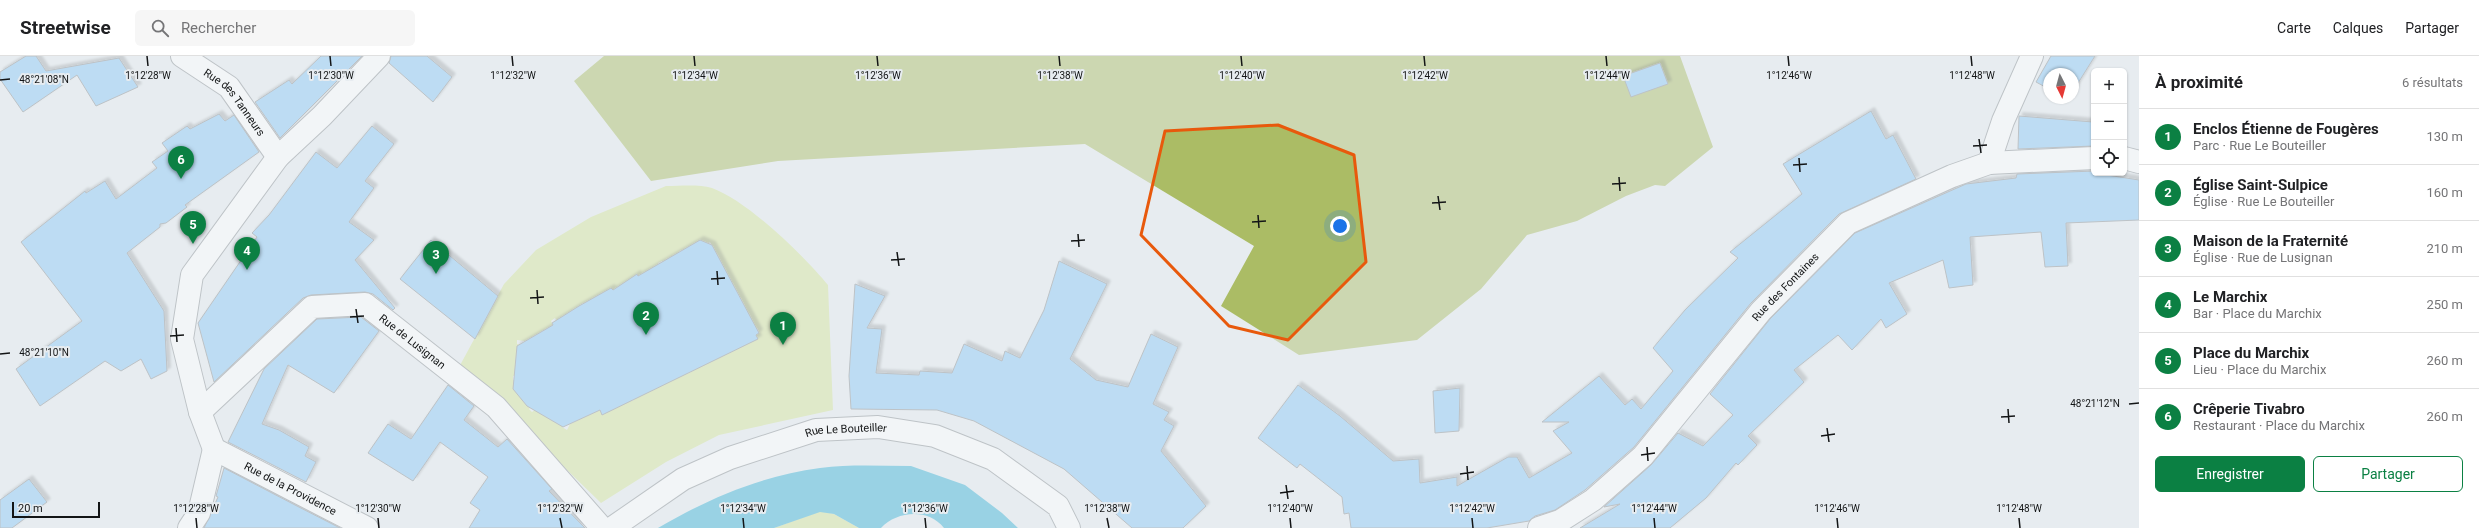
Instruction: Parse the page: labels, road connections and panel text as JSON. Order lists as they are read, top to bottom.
{
  "streets": {
    "street": [
      "Rue des Tanneurs",
      "Rue des Fontaines",
      "Rue de Lusignan",
      "Rue Le Bouteiller",
      "Rue de la Providence"
    ]
  },
  "scale_bar": "20 m",
  "north": "bottom",
  "page": {
    "header": "Streetwise",
    "search": "Rechercher",
    "nav": ["Carte", "Calques", "Partager"],
    "heading": ["À proximité", "6 résultats"],
    "map_buttons": ["+", "−"],
    "list": [
      {
        "mark": "1",
        "name": "Enclos Étienne de Fougères",
        "note": "Parc · Rue Le Bouteiller",
        "value": "130 m"
      },
      {
        "mark": "2",
        "name": "Église Saint-Sulpice",
        "note": "Église · Rue Le Bouteiller",
        "value": "160 m"
      },
      {
        "mark": "3",
        "name": "Maison de la Fraternité",
        "note": "Église · Rue de Lusignan",
        "value": "210 m"
      },
      {
        "mark": "4",
        "name": "Le Marchix",
        "note": "Bar · Place du Marchix",
        "value": "250 m"
      },
      {
        "mark": "5",
        "name": "Place du Marchix",
        "note": "Lieu · Place du Marchix",
        "value": "260 m"
      },
      {
        "mark": "6",
        "name": "Crêperie Tivabro",
        "note": "Restaurant · Place du Marchix",
        "value": "260 m"
      }
    ],
    "pins": [
      "6",
      "5",
      "4",
      "3",
      "2",
      "1"
    ],
    "buttons": ["Enregistrer", "Partager"],
    "scale": "20 m"
  },
  "coordinates": [
    "1°12'28\"W",
    "1°12'30\"W",
    "1°12'32\"W",
    "1°12'34\"W",
    "1°12'36\"W",
    "1°12'38\"W",
    "1°12'40\"W",
    "1°12'42\"W",
    "1°12'44\"W",
    "1°12'46\"W",
    "1°12'48\"W",
    "48°21'08\"N",
    "48°21'10\"N",
    "48°21'12\"N"
  ]
}
